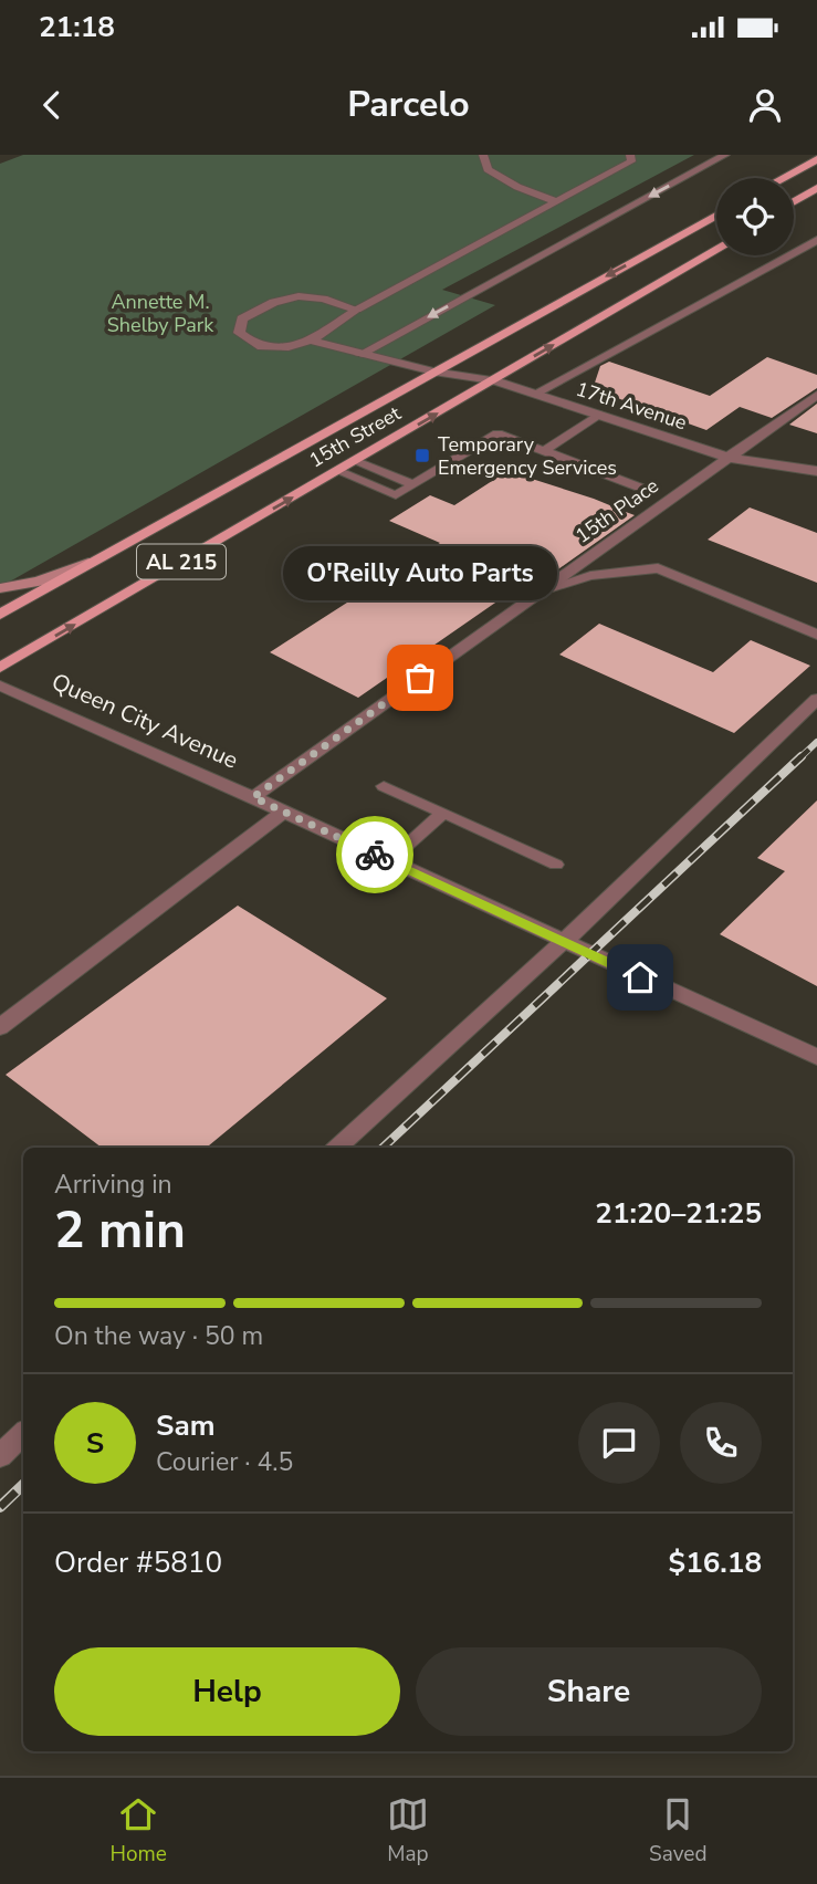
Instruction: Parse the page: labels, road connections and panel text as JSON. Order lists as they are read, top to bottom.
{
  "streets": {
    "main road": ["15th Street", "AL 215"],
    "street": ["17th Avenue", "15th Place", "Queen City Avenue"]
  },
  "crossings": [
    ["17th Avenue", "15th Street"],
    ["17th Avenue", "15th Place"],
    ["15th Place", "Queen City Avenue"]
  ],
  "parks": ["Annette M. Shelby Park"],
  "places": {
    "transit": ["Temporary Emergency Services"],
    "other": ["O'Reilly Auto Parts"]
  },
  "page": {
    "status": "21:18",
    "header": "Parcelo",
    "bubble": "O'Reilly Auto Parts",
    "heading": ["2 min", "Arriving in", "21:20–21:25"],
    "panel": [
      "Sam",
      "Courier · 4.5",
      "Order #5810",
      "$16.18"
    ],
    "bar": "On the way · 50 m",
    "round": "S",
    "buttons": ["Help", "Share"],
    "tabs": ["Home", "Map", "Saved"]
  }
}
